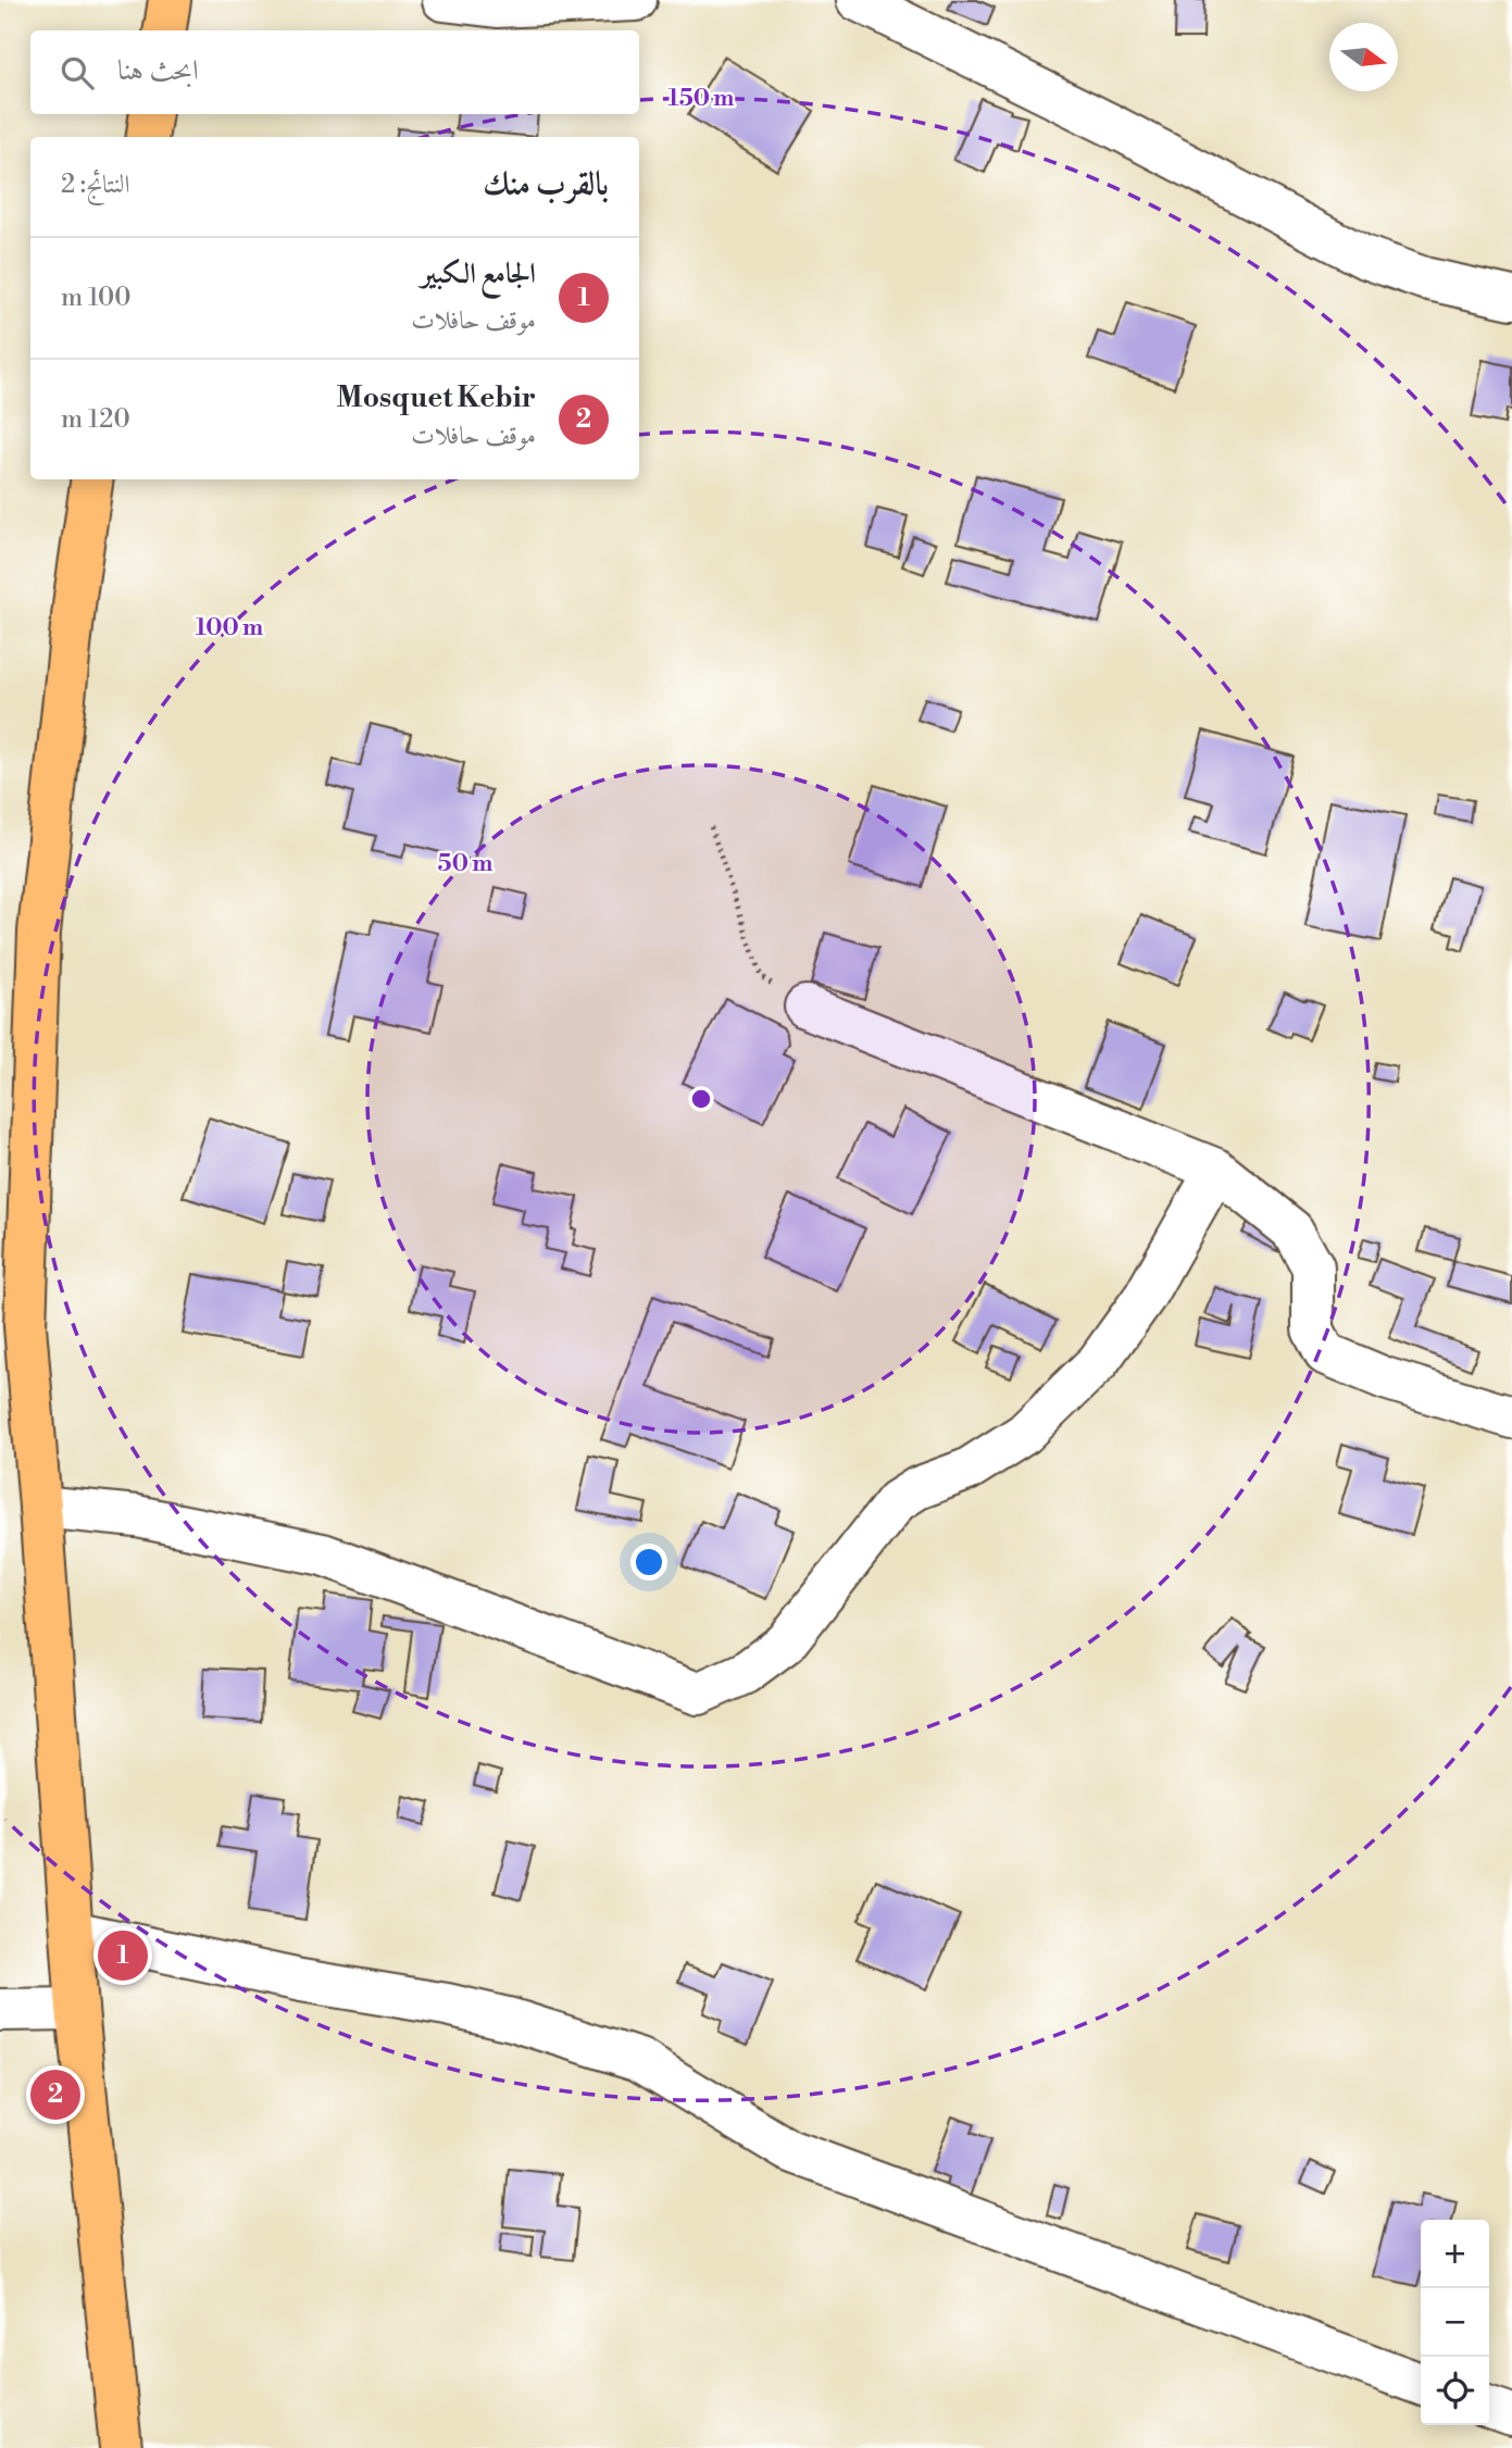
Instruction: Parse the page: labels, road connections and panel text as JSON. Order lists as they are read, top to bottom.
{
  "north": "right",
  "page": {
    "search": "ابحث هنا",
    "heading": ["بالقرب منك", "النتائج: 2"],
    "list": [
      {
        "mark": "1",
        "name": "الجامع الكبير",
        "note": "موقف حافلات",
        "value": "100 m"
      },
      {
        "mark": "2",
        "name": "Mosquet Kebir",
        "note": "موقف حافلات",
        "value": "120 m"
      }
    ],
    "pins": ["1", "2"],
    "map_buttons": ["+", "−"]
  },
  "rings": ["150 m", "100 m", "50 m"]
}
